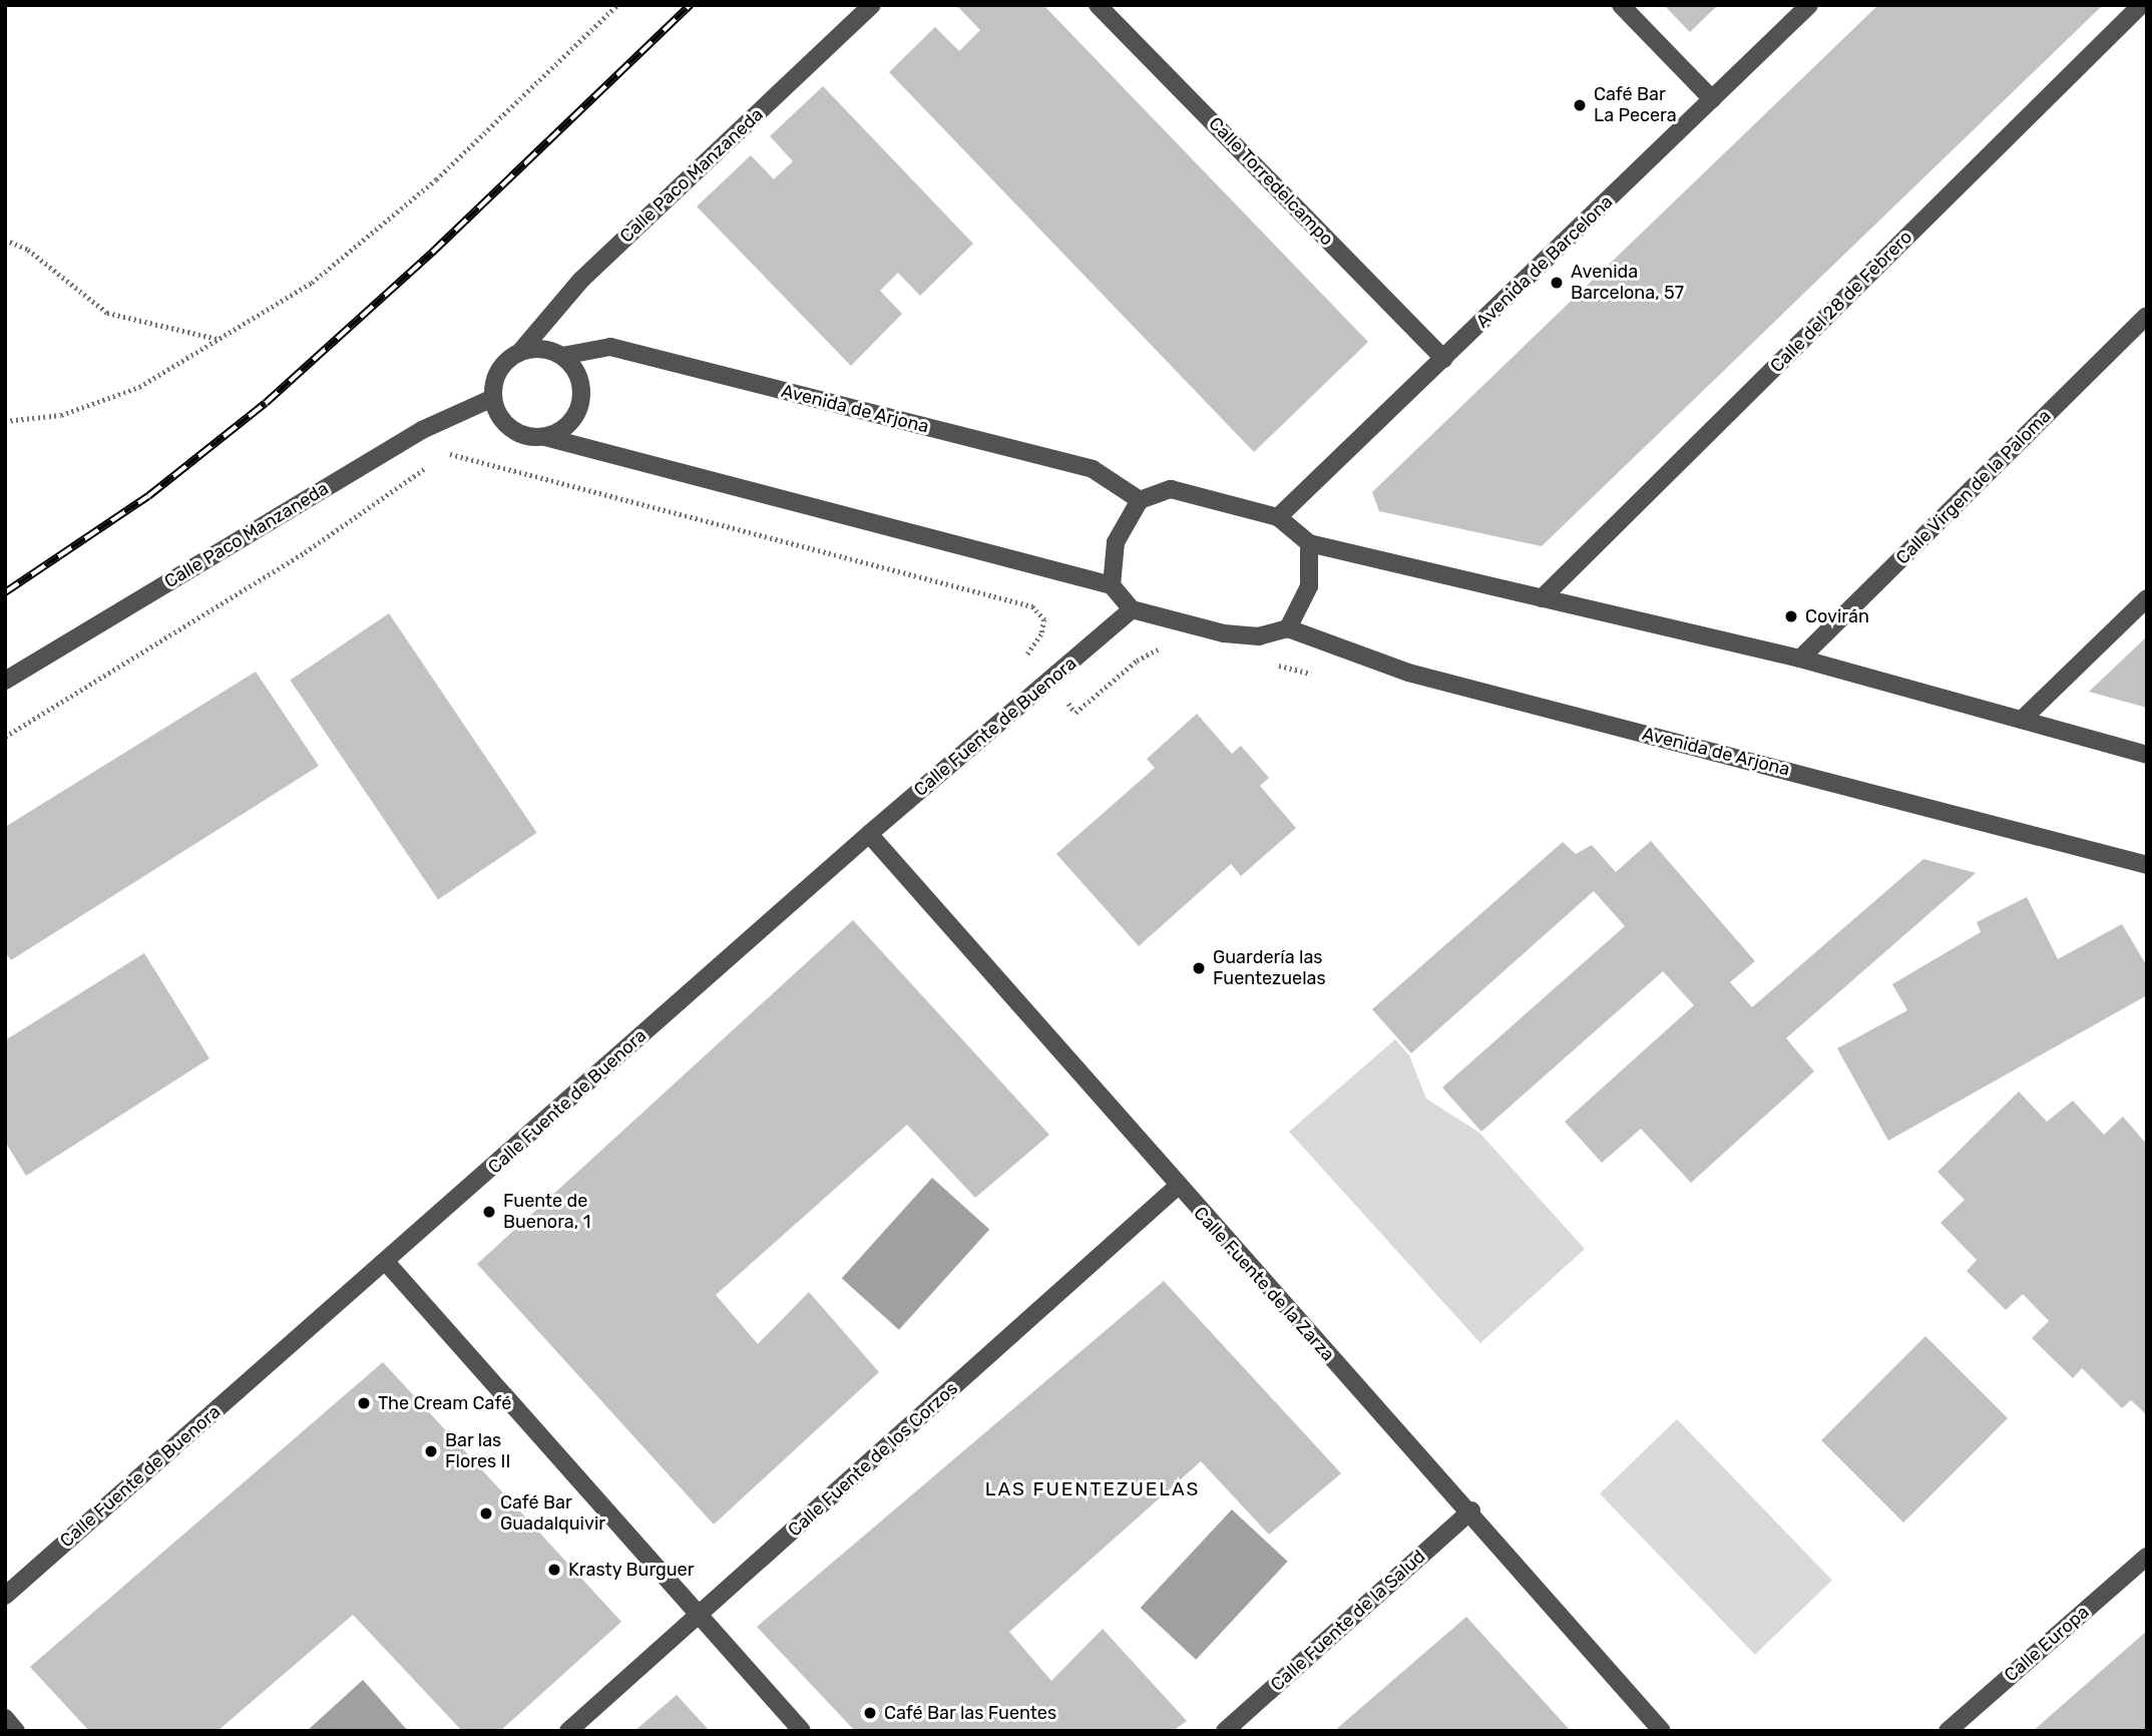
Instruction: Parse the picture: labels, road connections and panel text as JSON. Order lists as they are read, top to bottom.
{
  "streets": {
    "street": [
      "Calle Paco Manzaneda",
      "Calle Torredelcampo",
      "Avenida de Barcelona",
      "Calle del 28 de Febrero",
      "Avenida de Arjona",
      "Calle Virgen de la Paloma",
      "Calle Fuente de Buenora",
      "Calle Fuente de la Zarza",
      "Calle Fuente de los Corzos",
      "Calle Fuente de la Salud",
      "Calle Europa"
    ]
  },
  "crossings": [
    ["Calle Paco Manzaneda", "Avenida de Arjona"],
    ["Calle Torredelcampo", "Avenida de Barcelona"],
    ["Avenida de Barcelona", "Avenida de Arjona"],
    ["Avenida de Barcelona", "Calle Fuente de Buenora"],
    ["Avenida de Arjona", "Calle Fuente de Buenora"],
    ["Calle Fuente de Buenora", "Calle Fuente de la Zarza"],
    ["Calle Fuente de la Zarza", "Calle Fuente de los Corzos"],
    ["Calle Fuente de la Zarza", "Calle Fuente de la Salud"]
  ],
  "districts": ["LAS FUENTEZUELAS"],
  "places": [
    "Café Bar La Pecera",
    "Avenida Barcelona, 57",
    "Covirán",
    "Guardería las Fuentezuelas",
    "Fuente de Buenora, 1",
    "The Cream Café",
    "Bar las Flores II",
    "Café Bar Guadalquivir",
    "Krasty Burguer",
    "Café Bar las Fuentes"
  ]
}
